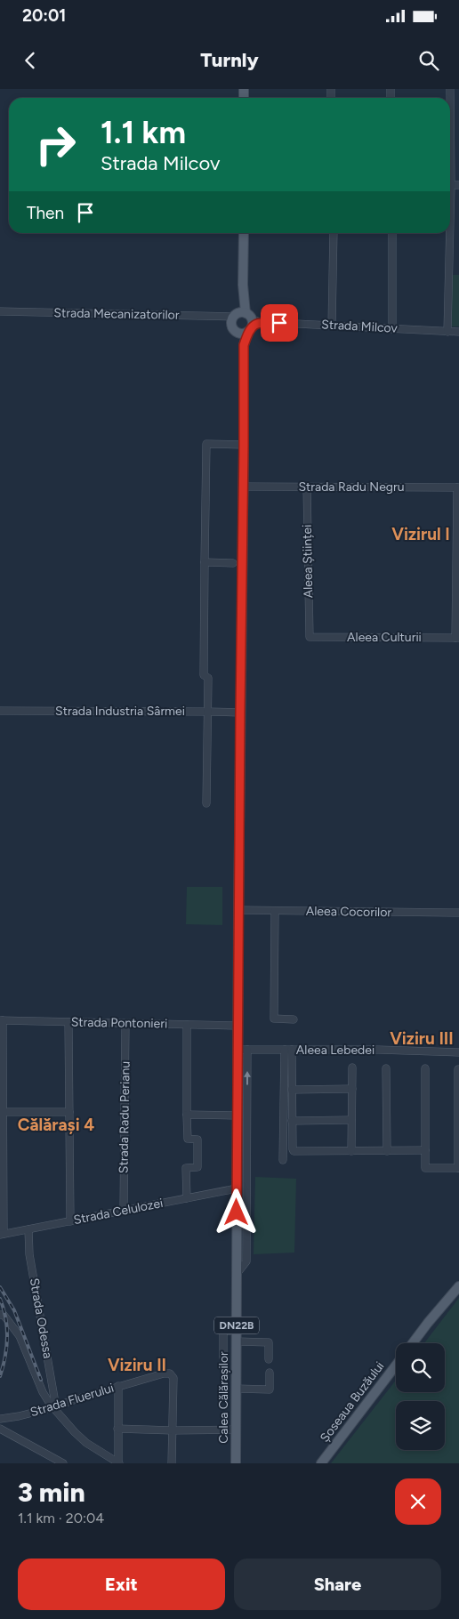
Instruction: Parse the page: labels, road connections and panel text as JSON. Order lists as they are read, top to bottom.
{
  "streets": {
    "main road": ["DN22B", "Calea Călărașilor", "Șoseaua Buzăului"],
    "street": [
      "Strada Mecanizatorilor",
      "Strada Milcov",
      "Strada Radu Negru",
      "Aleea Științei",
      "Aleea Culturii",
      "Strada Industria Sârmei",
      "Aleea Cocorilor",
      "Strada Pontonieri",
      "Aleea Lebedei",
      "Strada Radu Perianu",
      "Strada Celulozei",
      "Strada Odessa",
      "Strada Fluerului"
    ]
  },
  "crossings": [
    ["Strada Mecanizatorilor", "Strada Milcov"],
    ["Strada Mecanizatorilor", "DN22B"],
    ["Strada Mecanizatorilor", "Calea Călărașilor"],
    ["Strada Milcov", "DN22B"],
    ["Strada Milcov", "Calea Călărașilor"],
    ["Strada Radu Negru", "Aleea Științei"],
    ["Strada Radu Negru", "Calea Călărașilor"],
    ["Aleea Științei", "Aleea Culturii"],
    ["Strada Industria Sârmei", "Calea Călărașilor"],
    ["Aleea Cocorilor", "Calea Călărașilor"],
    ["Strada Pontonieri", "Strada Radu Perianu"],
    ["Strada Pontonieri", "Calea Călărașilor"],
    ["Aleea Lebedei", "Calea Călărașilor"],
    ["Strada Radu Perianu", "Strada Celulozei"],
    ["Strada Celulozei", "Strada Odessa"],
    ["Strada Celulozei", "Calea Călărașilor"],
    ["Strada Odessa", "Strada Fluerului"],
    ["DN22B", "Calea Călărașilor"]
  ],
  "districts": [
    "Vizirul I",
    "Viziru III",
    "Călărași 4",
    "Viziru II"
  ],
  "page": {
    "status": "20:01",
    "header": "Turnly",
    "turn": ["1.1 km", "Strada Milcov"],
    "then": "Then",
    "heading": ["3 min", "1.1 km · 20:04"],
    "buttons": ["Exit", "Share"]
  }
}
